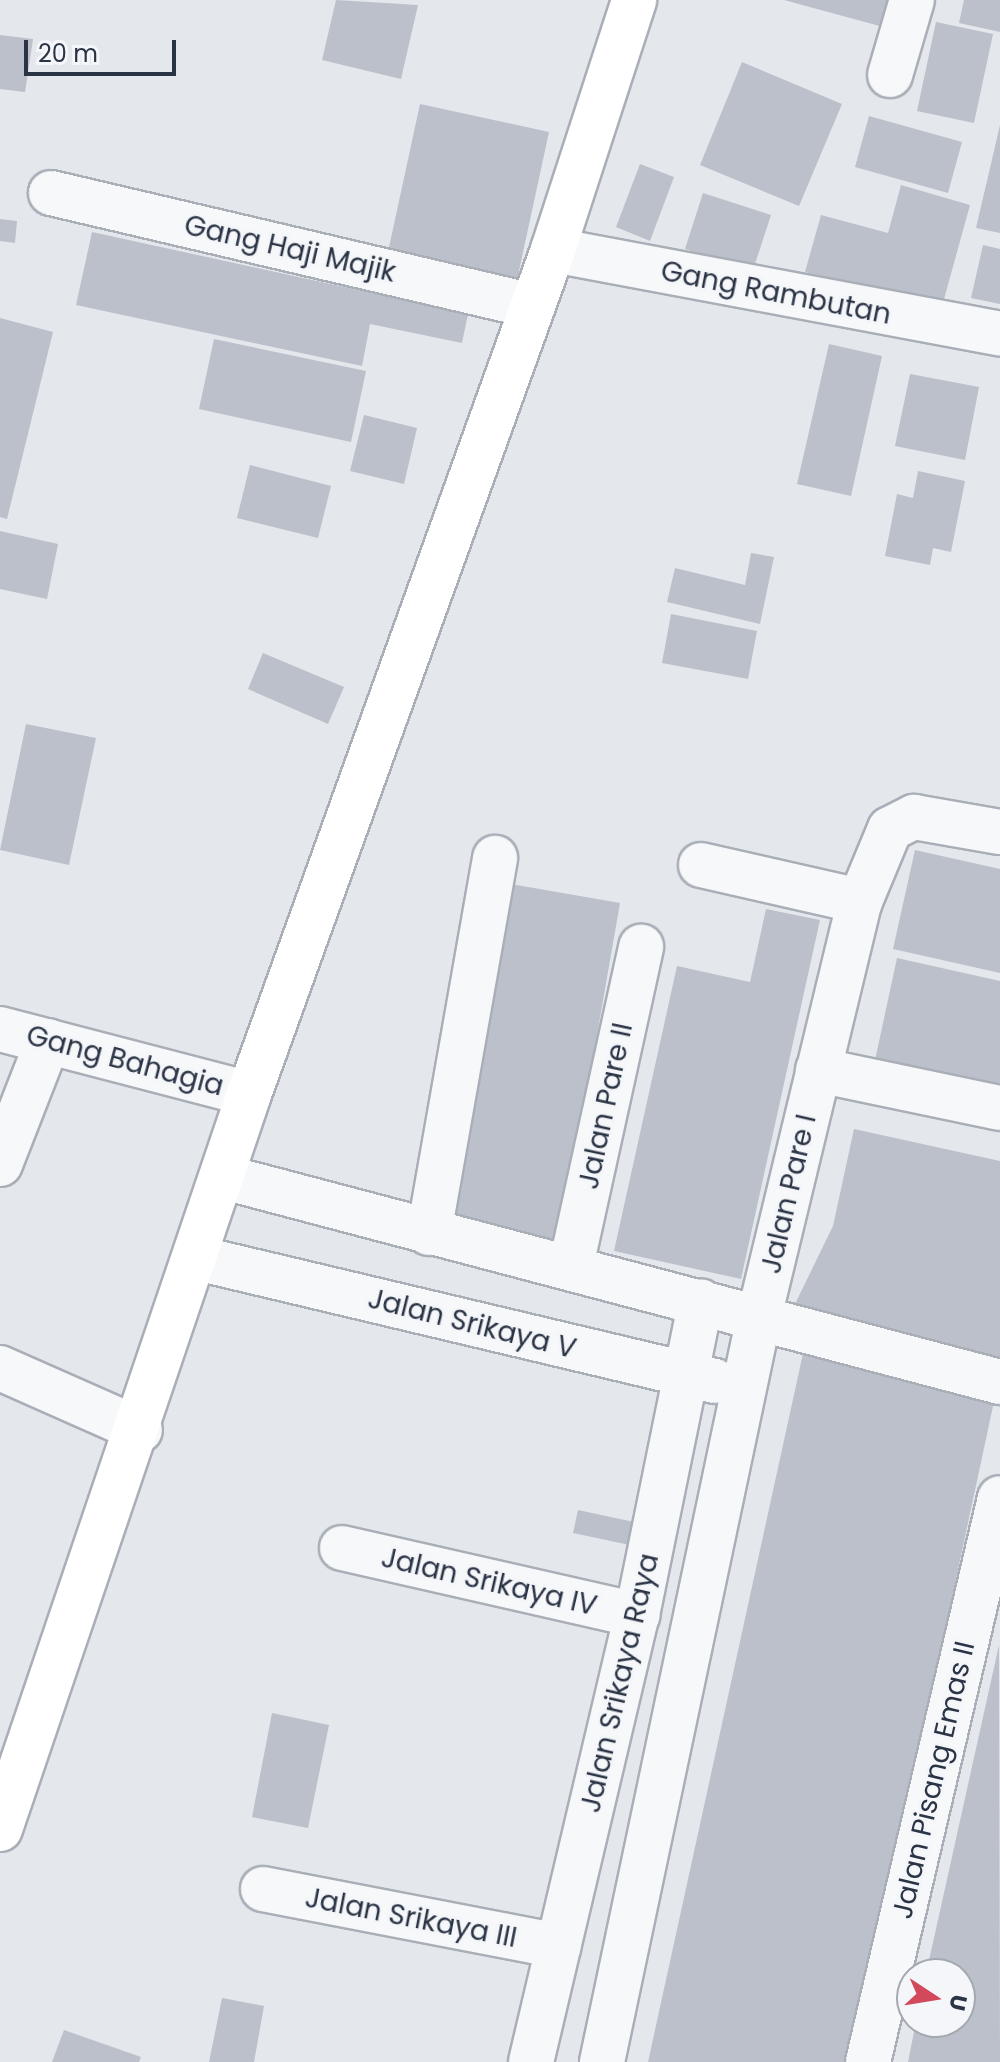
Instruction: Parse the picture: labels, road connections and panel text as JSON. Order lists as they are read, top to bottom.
{
  "streets": {
    "street": [
      "Gang Haji Majik",
      "Gang Rambutan",
      "Gang Bahagia",
      "Jalan Pare II",
      "Jalan Pare I",
      "Jalan Srikaya V",
      "Jalan Srikaya IV",
      "Jalan Srikaya Raya",
      "Jalan Pisang Emas II",
      "Jalan Srikaya III"
    ]
  },
  "crossings": [
    ["Jalan Srikaya V", "Jalan Srikaya Raya"],
    ["Jalan Srikaya IV", "Jalan Srikaya Raya"],
    ["Jalan Srikaya Raya", "Jalan Srikaya III"]
  ],
  "scale_bar": "20 m",
  "north": "right"
}
